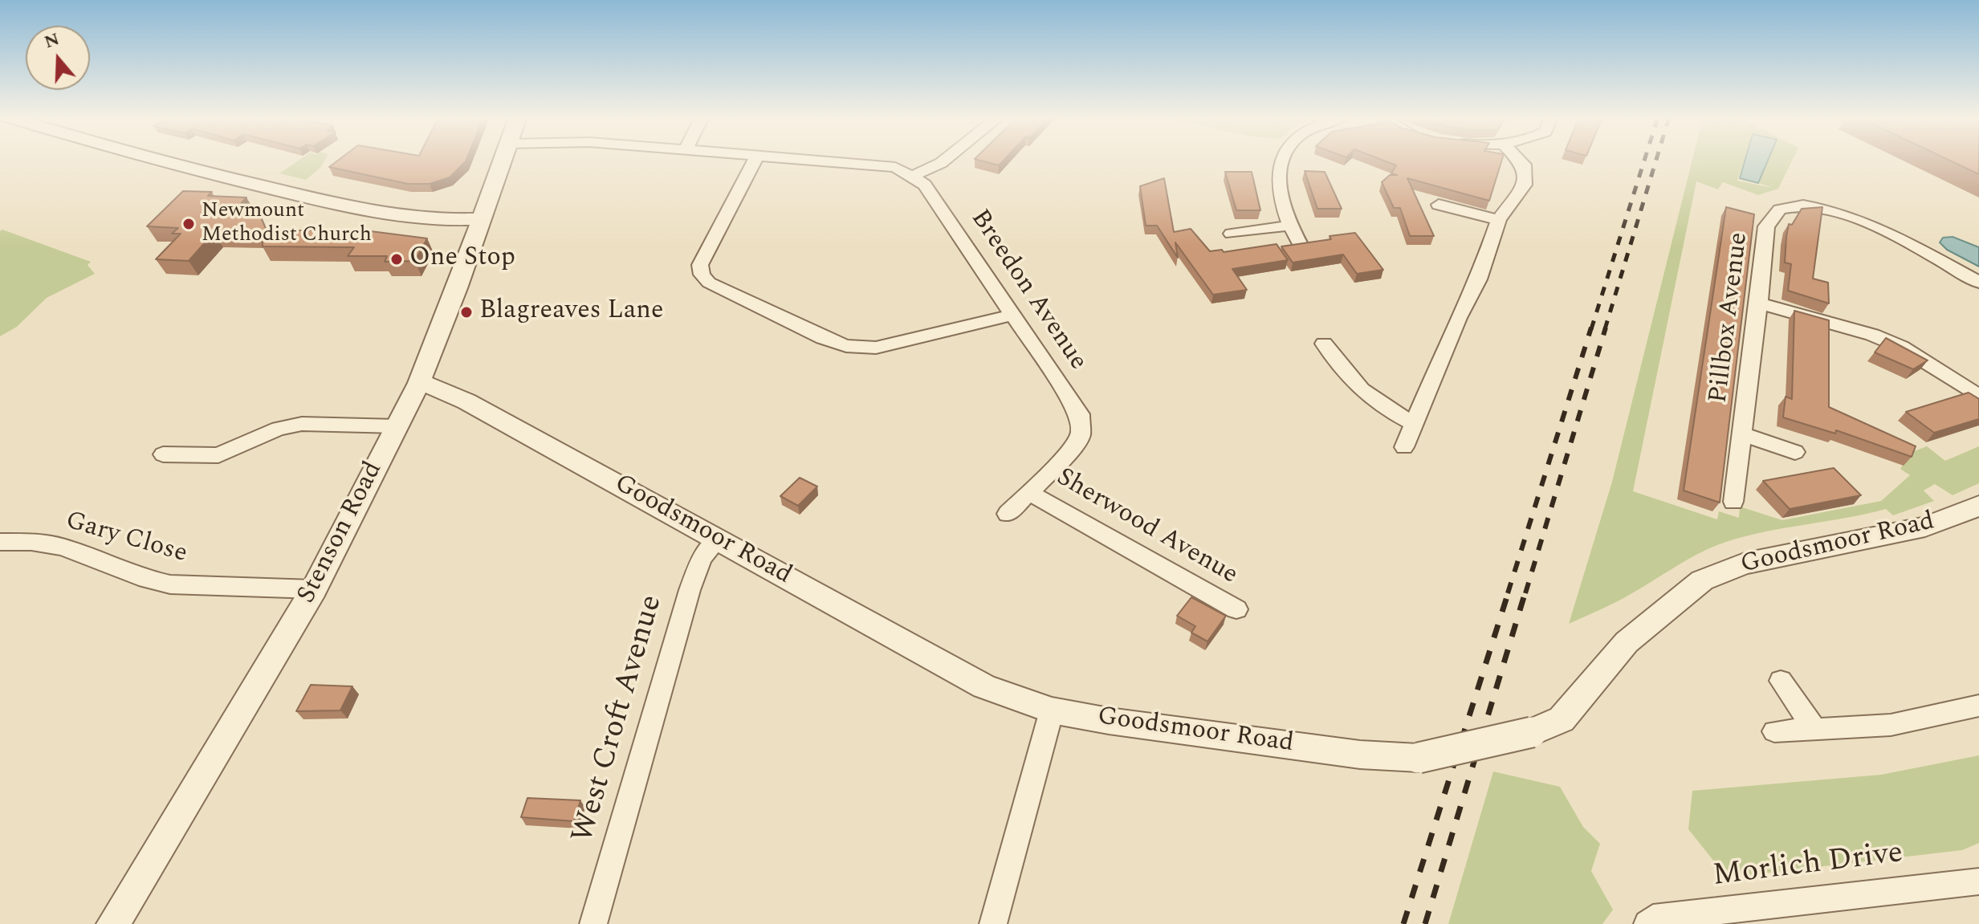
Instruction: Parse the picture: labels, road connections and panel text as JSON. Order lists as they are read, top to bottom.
{
  "streets": {
    "street": [
      "Breedon Avenue",
      "Pillbox Avenue",
      "Sherwood Avenue",
      "Goodsmoor Road",
      "Stenson Road",
      "Gary Close",
      "West Croft Avenue",
      "Morlich Drive"
    ]
  },
  "crossings": [
    ["Breedon Avenue", "Sherwood Avenue"],
    ["Goodsmoor Road", "Stenson Road"],
    ["Goodsmoor Road", "West Croft Avenue"],
    ["Stenson Road", "Gary Close"]
  ],
  "places": ["Newmount Methodist Church", "One Stop", "Blagreaves Lane"],
  "north": "top"
}
